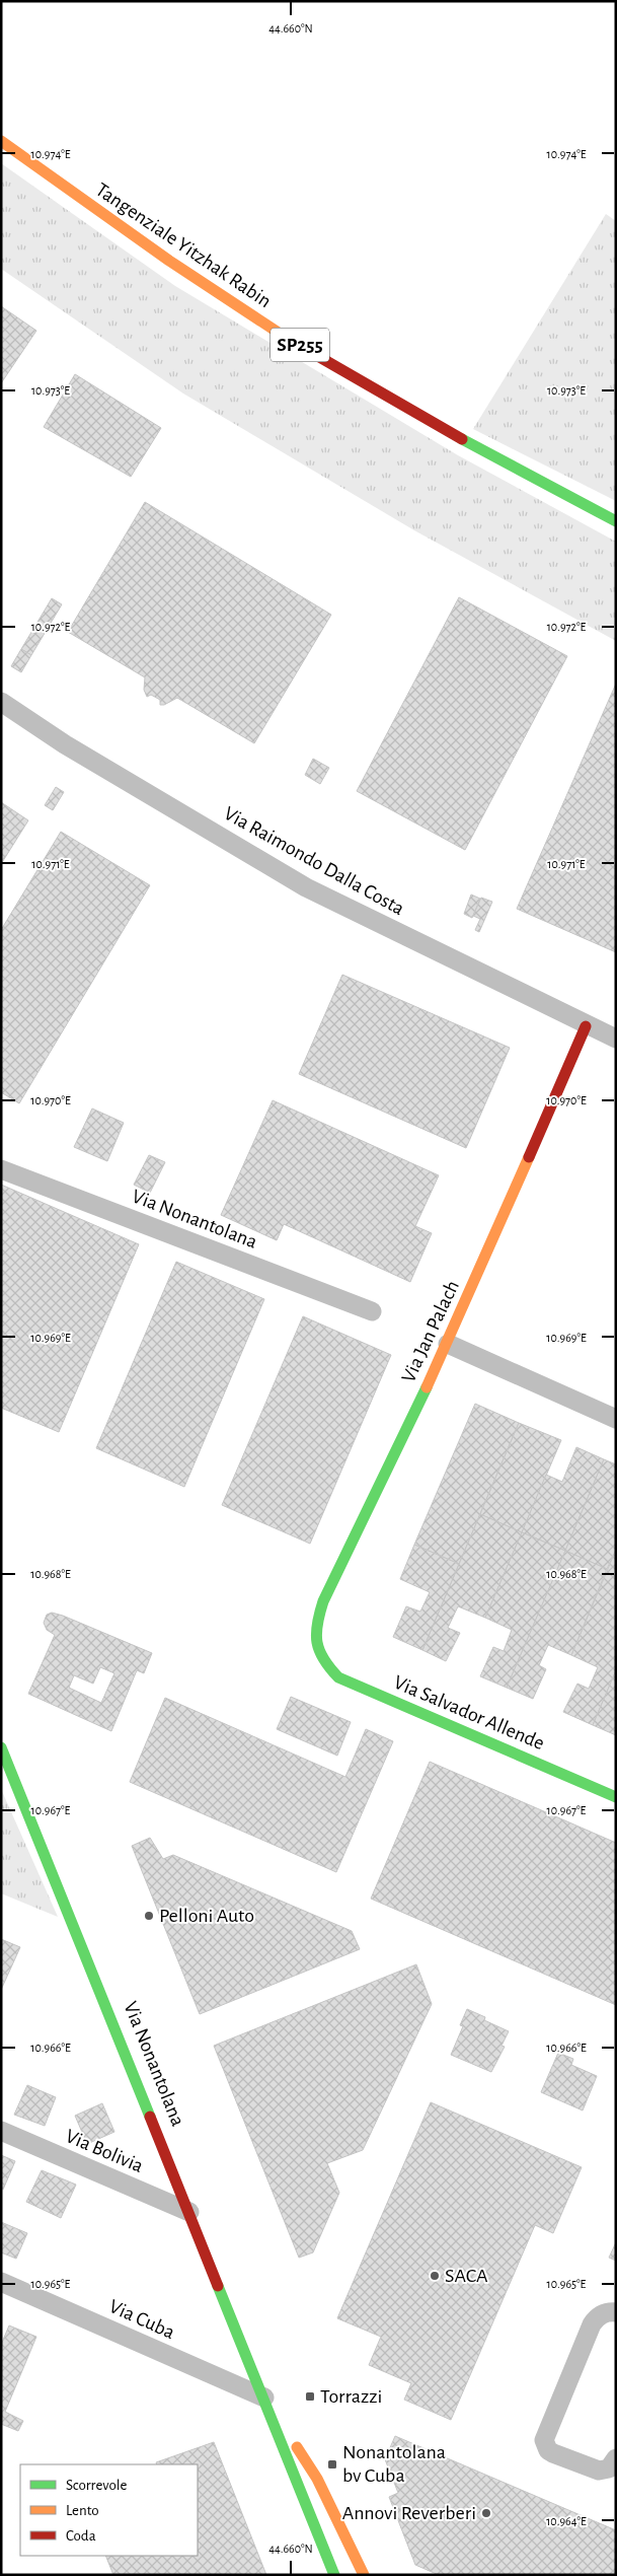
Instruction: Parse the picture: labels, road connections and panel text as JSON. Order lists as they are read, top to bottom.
{
  "streets": {
    "main road": [
      "Tangenziale Yitzhak Rabin",
      "SP255",
      "Via Nonantolana",
      "Via Jan Palach",
      "Via Salvador Allende"
    ],
    "street": ["Via Raimondo Dalla Costa", "Via Bolivia", "Via Cuba"]
  },
  "crossings": [
    ["Via Raimondo Dalla Costa", "Via Jan Palach"],
    ["Via Nonantolana", "Via Bolivia"],
    ["Via Nonantolana", "Via Cuba"],
    ["Via Jan Palach", "Via Salvador Allende"]
  ],
  "places": {
    "other": ["Pelloni Auto", "SACA", "Annovi Reverberi"],
    "transit": ["Torrazzi", "Nonantolana bv Cuba"]
  },
  "legend": ["Scorrevole", "Lento", "Coda"],
  "coordinates": [
    "44.660°N",
    "10.974°E",
    "10.973°E",
    "10.972°E",
    "10.971°E",
    "10.970°E",
    "10.969°E",
    "10.968°E",
    "10.967°E",
    "10.966°E",
    "10.965°E",
    "10.964°E"
  ]
}
